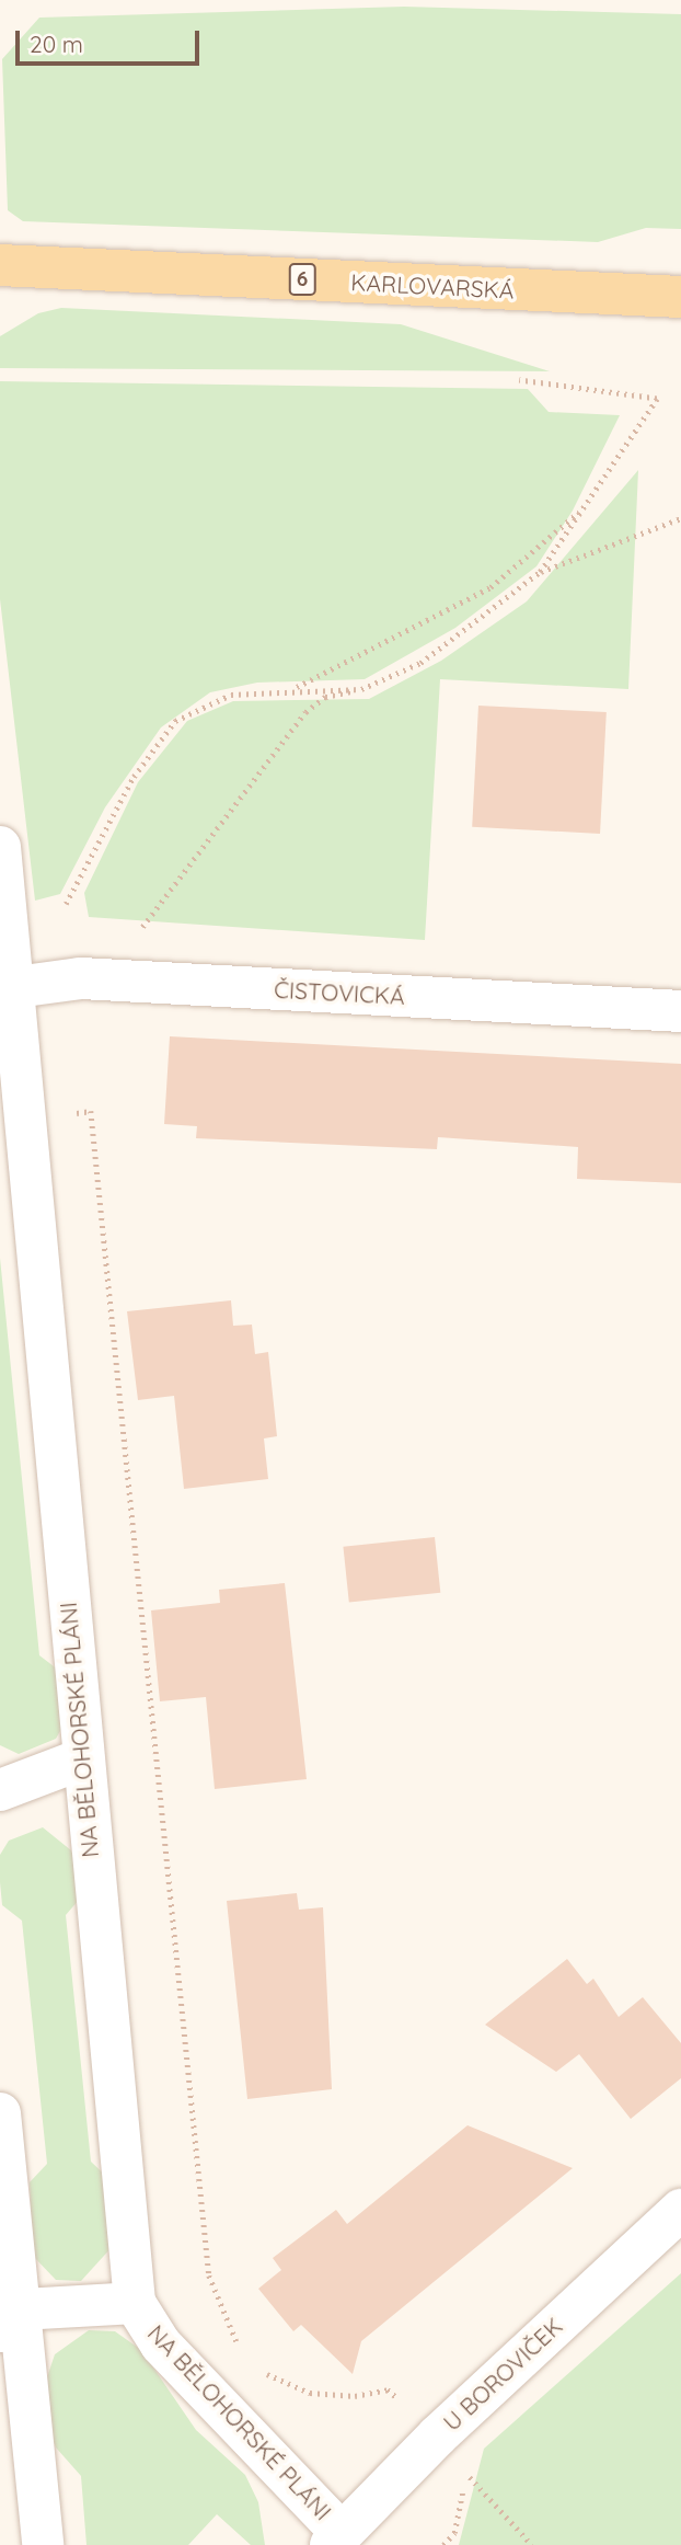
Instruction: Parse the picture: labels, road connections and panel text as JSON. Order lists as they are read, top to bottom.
{
  "streets": {
    "main road": ["6", "KARLOVARSKÁ"],
    "street": ["ČISTOVICKÁ", "NA BĚLOHORSKÉ PLÁNI", "U BOROVIČEK"]
  },
  "crossings": [
    ["ČISTOVICKÁ", "NA BĚLOHORSKÉ PLÁNI"],
    ["NA BĚLOHORSKÉ PLÁNI", "U BOROVIČEK"]
  ],
  "scale_bar": "20 m"
}
